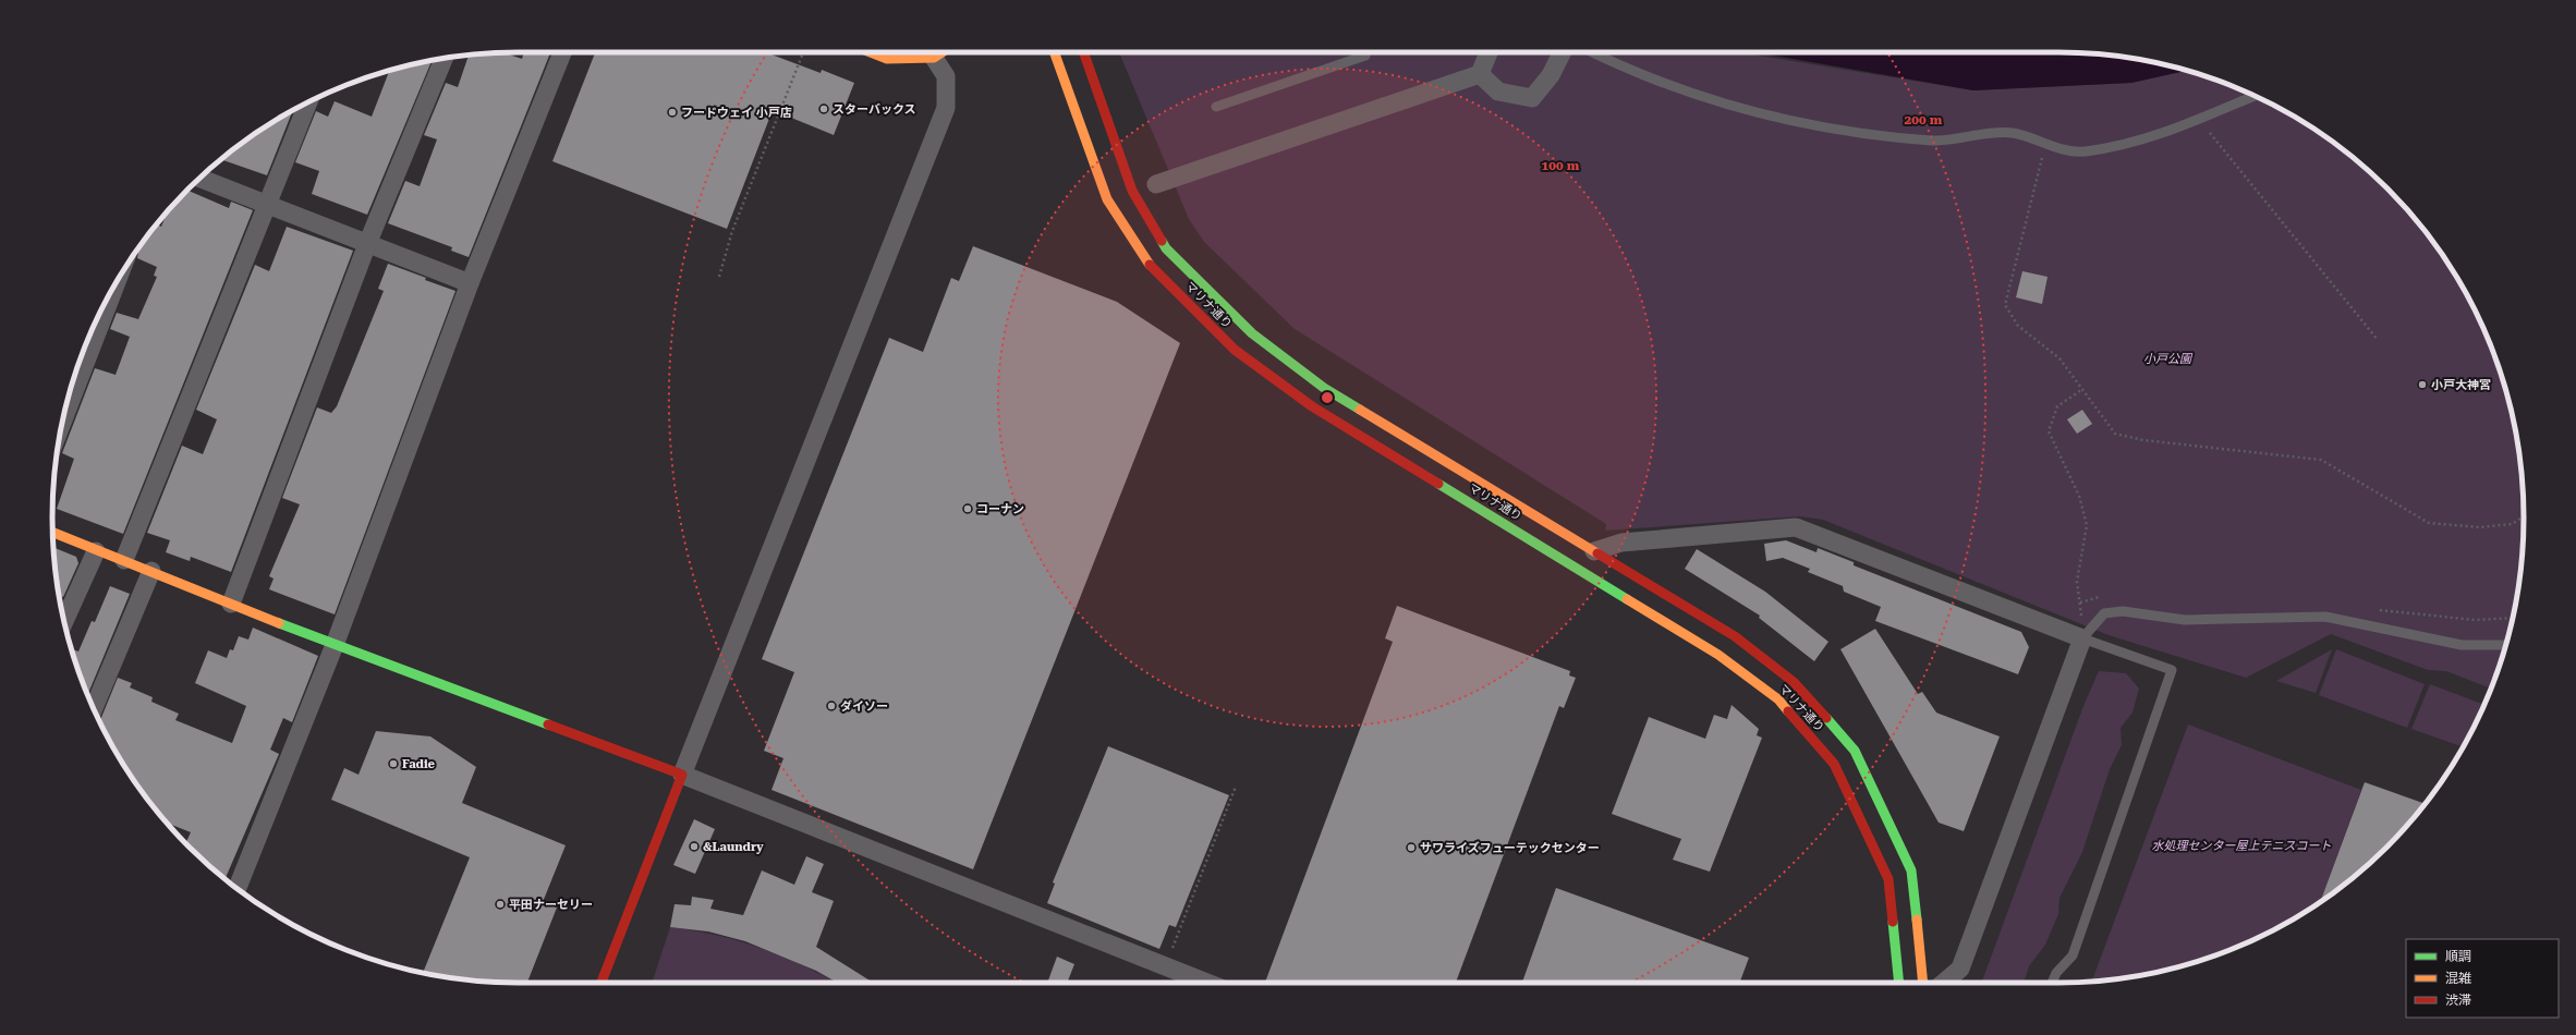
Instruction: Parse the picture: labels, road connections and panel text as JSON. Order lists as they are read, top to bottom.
{
  "streets": {
    "street": ["マリナ通り"]
  },
  "parks": ["小戸公園", "水処理センター屋上テニスコート"],
  "places": [
    "スターバックス",
    "フードウェイ 小戸店",
    "小戸大神宮",
    "コーナン",
    "ダイソー",
    "Fadie",
    "&Laundry",
    "サワライズフューテックセンター",
    "平田ナーセリー"
  ],
  "legend": ["順調", "混雑", "渋滞"],
  "rings": ["200 m", "100 m"]
}
